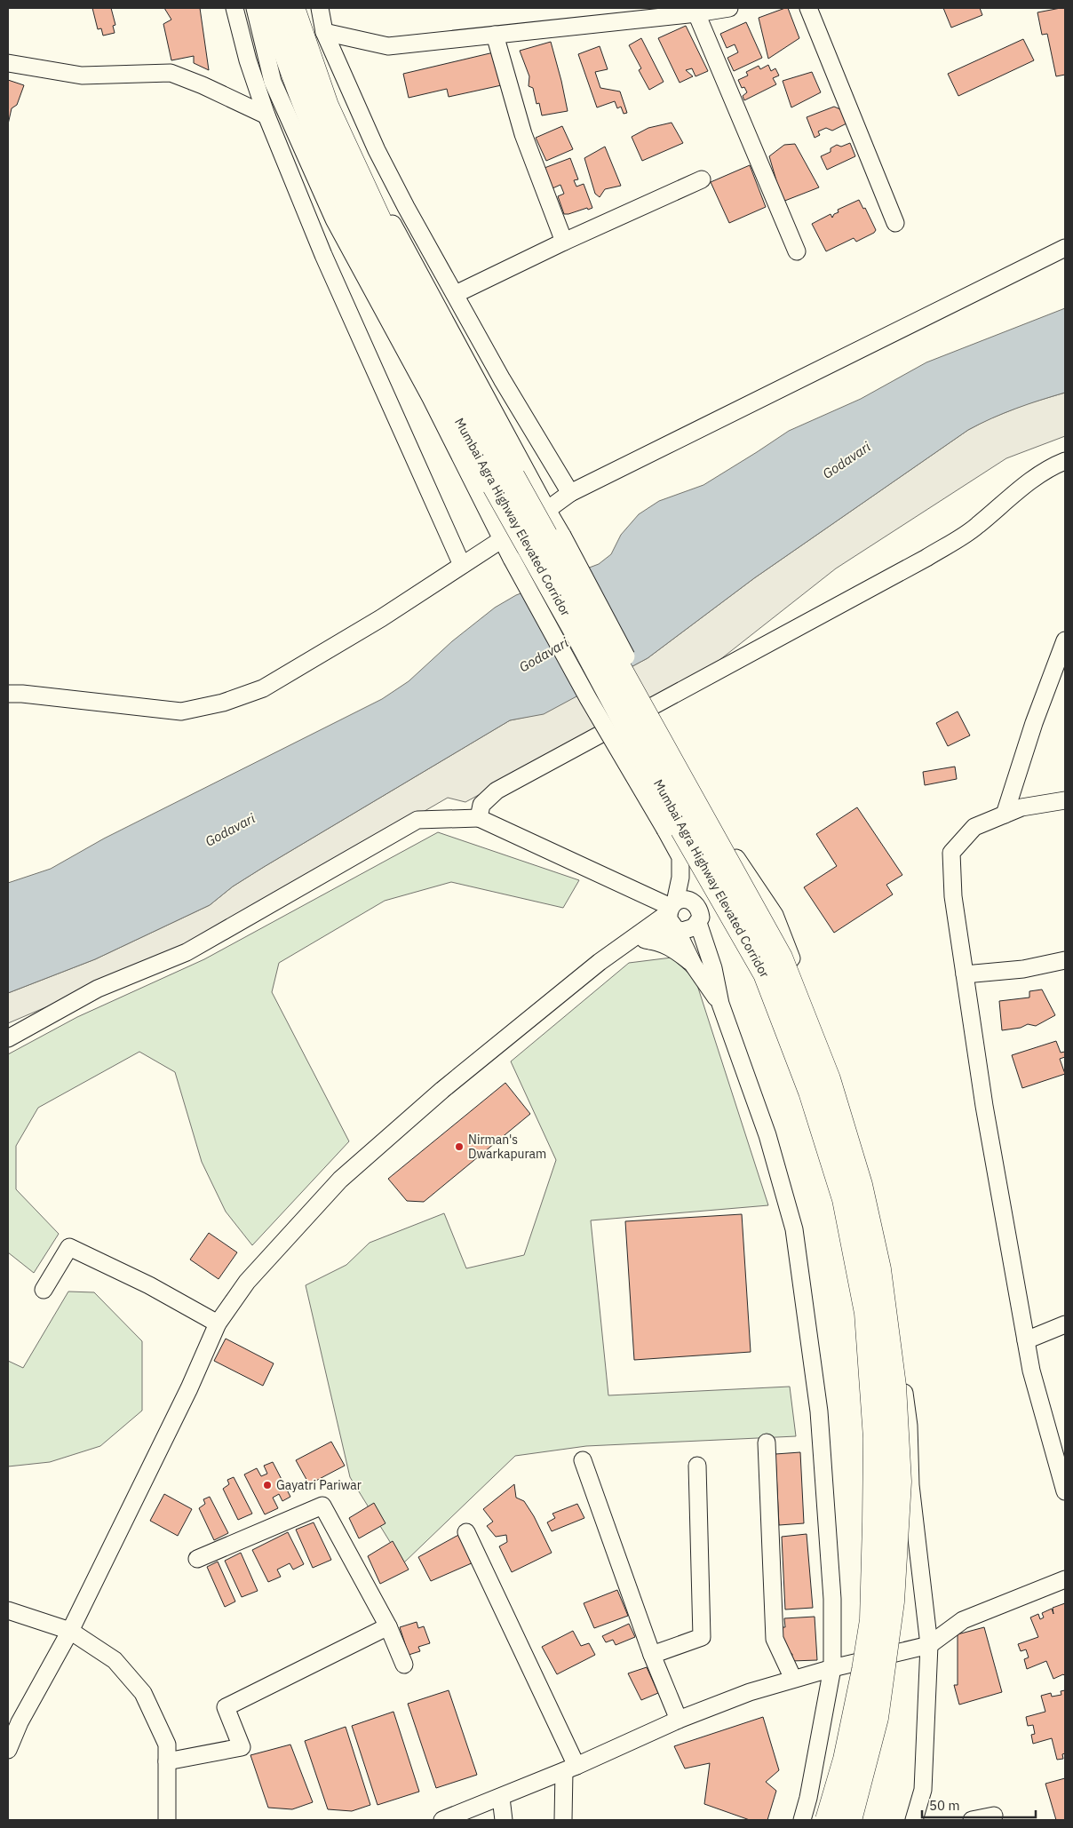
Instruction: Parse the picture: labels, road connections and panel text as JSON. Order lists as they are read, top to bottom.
{
  "streets": {
    "highway": ["Mumbai Agra Highway Elevated Corridor"]
  },
  "water": ["Godavari"],
  "places": ["Nirman's Dwarkapuram", "Gayatri Pariwar"],
  "scale_bar": "50 m"
}
